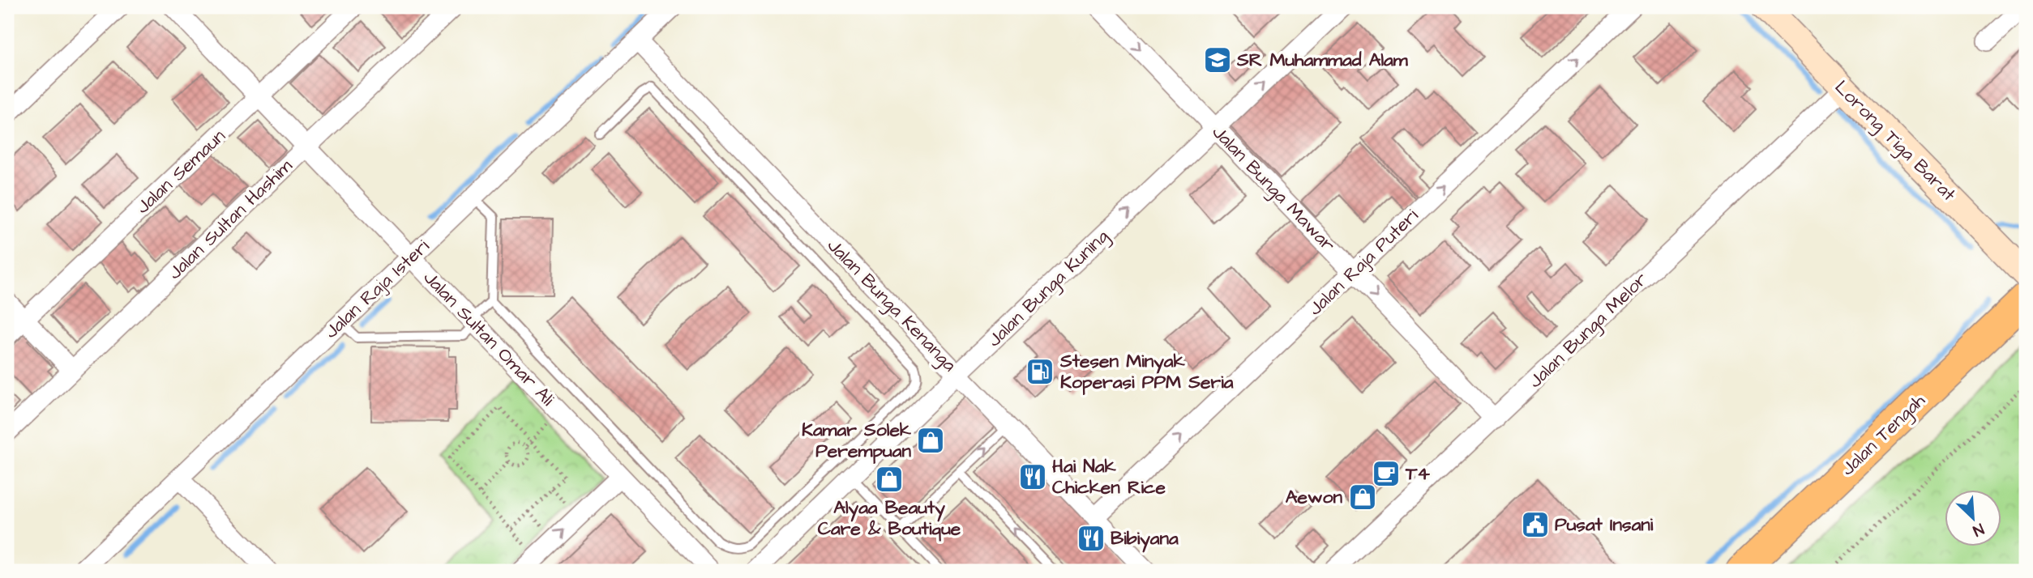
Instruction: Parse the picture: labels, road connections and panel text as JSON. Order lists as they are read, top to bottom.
{
  "streets": {
    "main road": ["Lorong Tiga Barat", "Jalan Tengah"],
    "street": [
      "Jalan Semaun",
      "Jalan Bunga Mawar",
      "Jalan Sultan Hashim",
      "Jalan Raja Puteri",
      "Jalan Bunga Kuning",
      "Jalan Raja Isteri",
      "Jalan Bunga Kenanga",
      "Jalan Bunga Melor",
      "Jalan Sultan Omar Ali"
    ]
  },
  "crossings": [
    ["Lorong Tiga Barat", "Jalan Bunga Melor"],
    ["Jalan Semaun", "Jalan Sultan Omar Ali"],
    ["Jalan Bunga Mawar", "Jalan Raja Puteri"],
    ["Jalan Bunga Mawar", "Jalan Bunga Kuning"],
    ["Jalan Bunga Mawar", "Jalan Bunga Melor"],
    ["Jalan Sultan Hashim", "Jalan Sultan Omar Ali"],
    ["Jalan Raja Puteri", "Jalan Bunga Kenanga"],
    ["Jalan Bunga Kuning", "Jalan Bunga Kenanga"],
    ["Jalan Raja Isteri", "Jalan Bunga Kenanga"],
    ["Jalan Raja Isteri", "Jalan Sultan Omar Ali"]
  ],
  "one_way": ["Jalan Bunga Mawar", "Jalan Raja Puteri", "Jalan Bunga Kuning"],
  "places": {
    "school or university": ["SR Muhammad Alam"],
    "fuel station": ["Stesen Minyak Koperasi PPM Seria"],
    "shop": ["Kamar Solek Perempuan", "Alyaa Beauty Care & Boutique", "Aewon"],
    "cafe": ["T4"],
    "restaurant": ["Hai Nak Chicken Rice", "Bibiyana"],
    "public building": ["Pusat Insani"]
  },
  "north": "bottom right"
}
